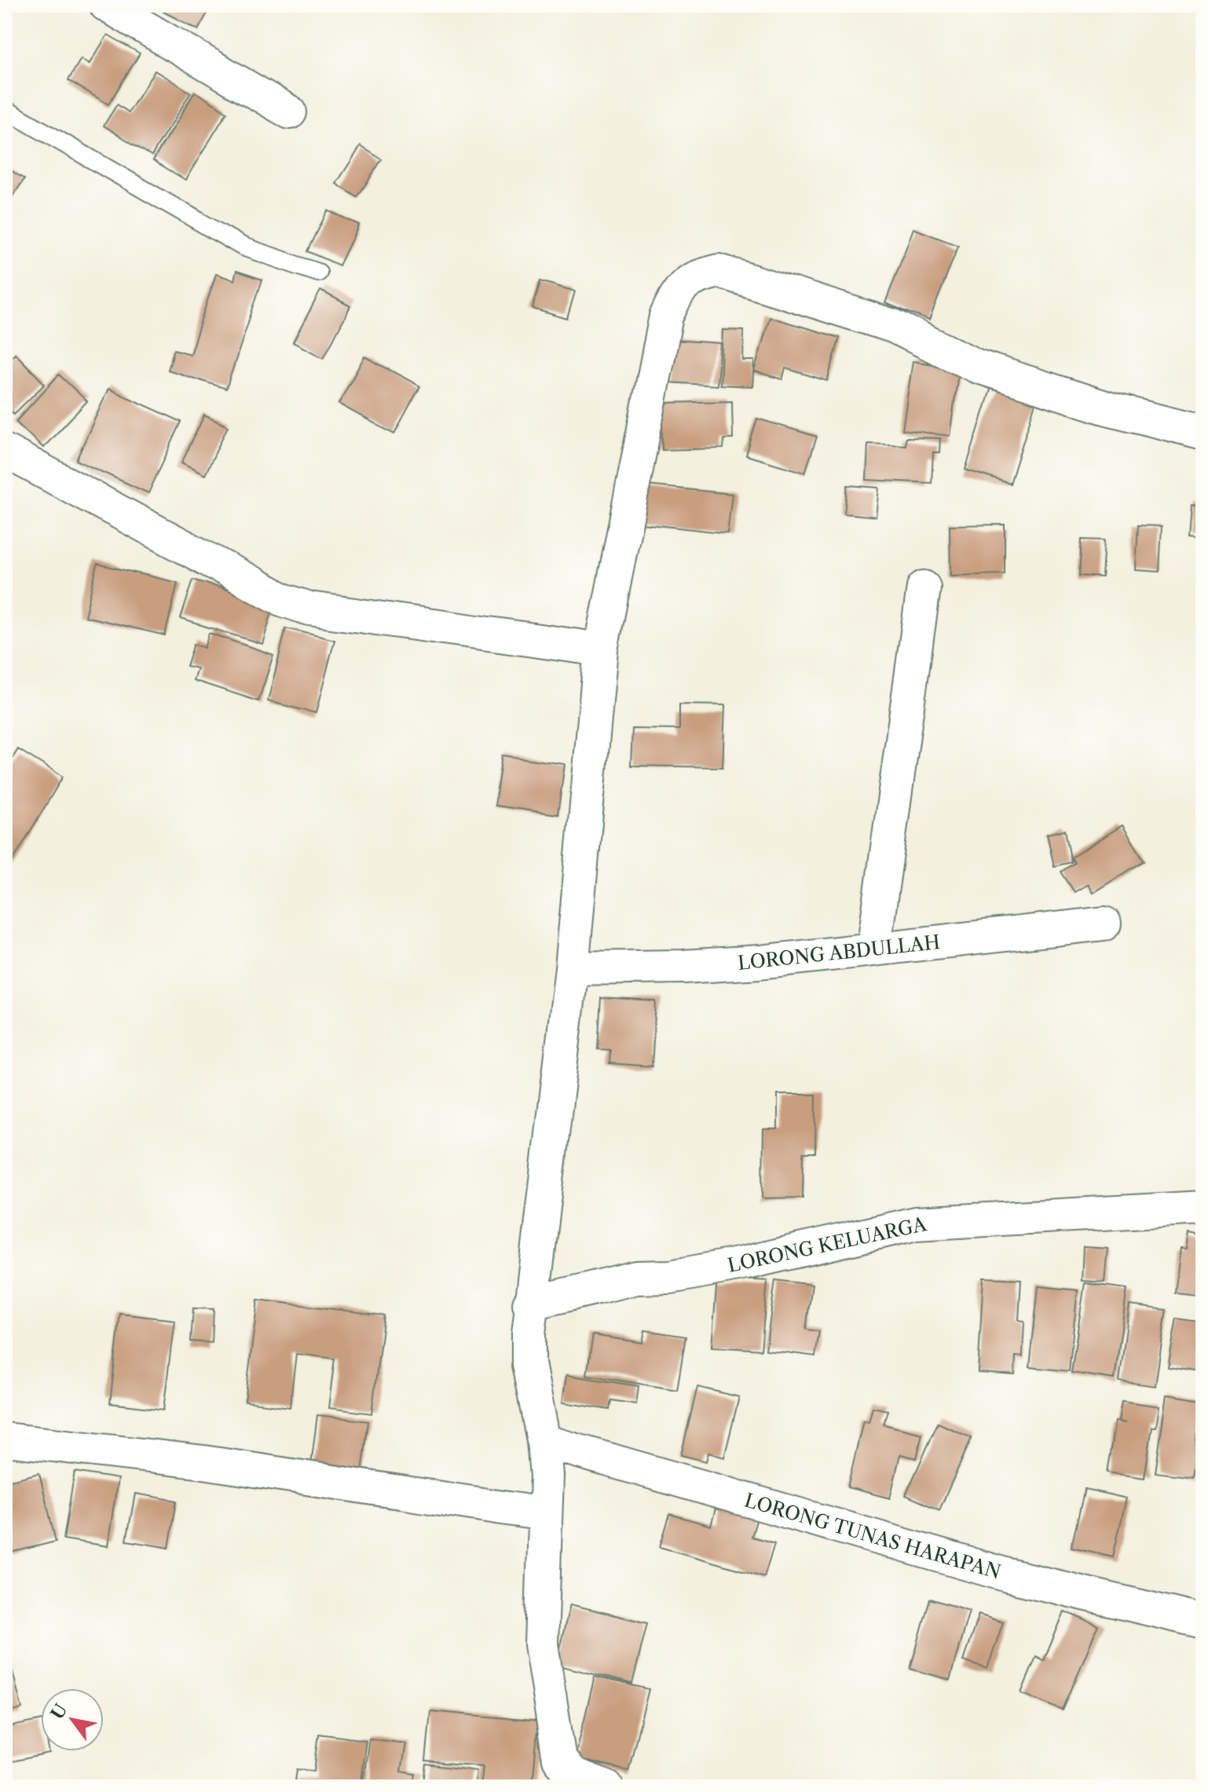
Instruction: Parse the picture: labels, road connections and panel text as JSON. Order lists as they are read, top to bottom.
{
  "streets": {
    "street": ["LORONG ABDULLAH", "LORONG KELUARGA", "LORONG TUNAS HARAPAN"]
  },
  "north": "top left"
}
